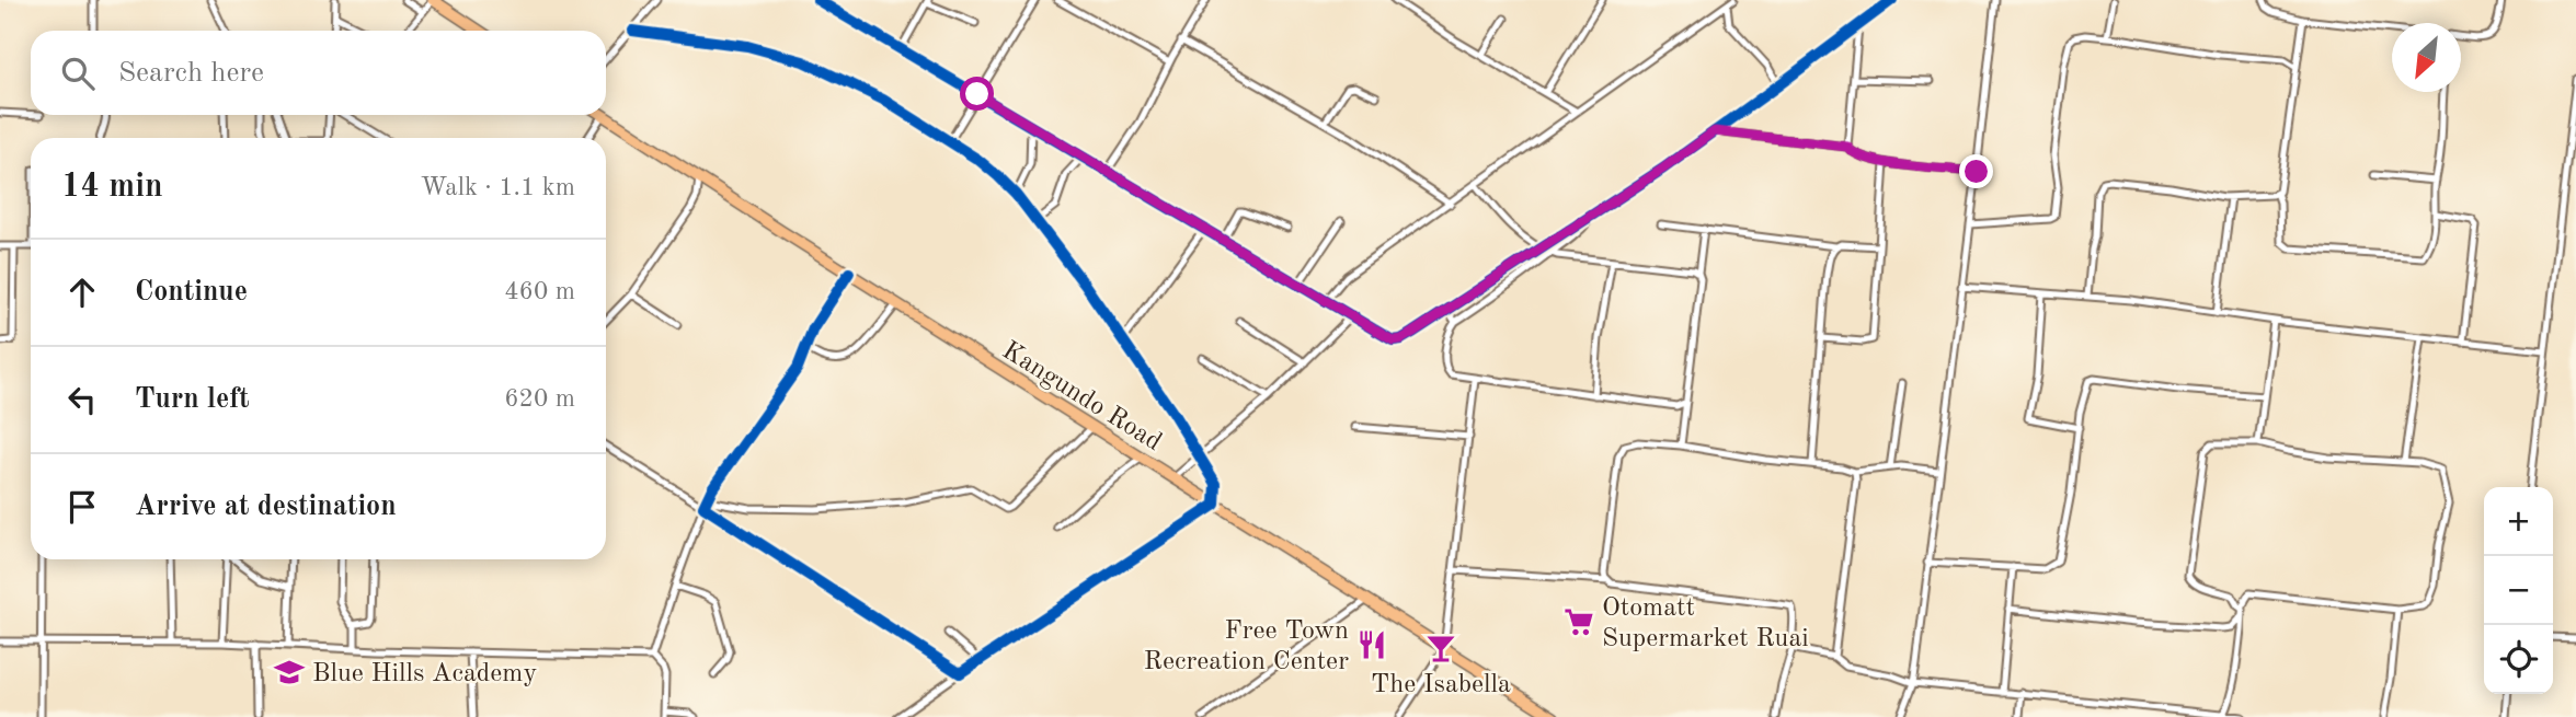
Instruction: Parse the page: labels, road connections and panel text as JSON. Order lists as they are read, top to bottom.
{
  "streets": {
    "highway": ["Kangundo Road"]
  },
  "places": {
    "supermarket": ["Otomatt Supermarket Ruai"],
    "restaurant": ["Free Town Recreation Center"],
    "bar": ["The Isabella"],
    "school or university": ["Blue Hills Academy"]
  },
  "north": "bottom left",
  "page": {
    "search": "Search here",
    "heading": ["14 min", "Walk · 1.1 km"],
    "list": [
      ["Continue", "460 m"],
      ["Turn left", "620 m"],
      "Arrive at destination"
    ],
    "map_buttons": ["+", "−"]
  }
}
